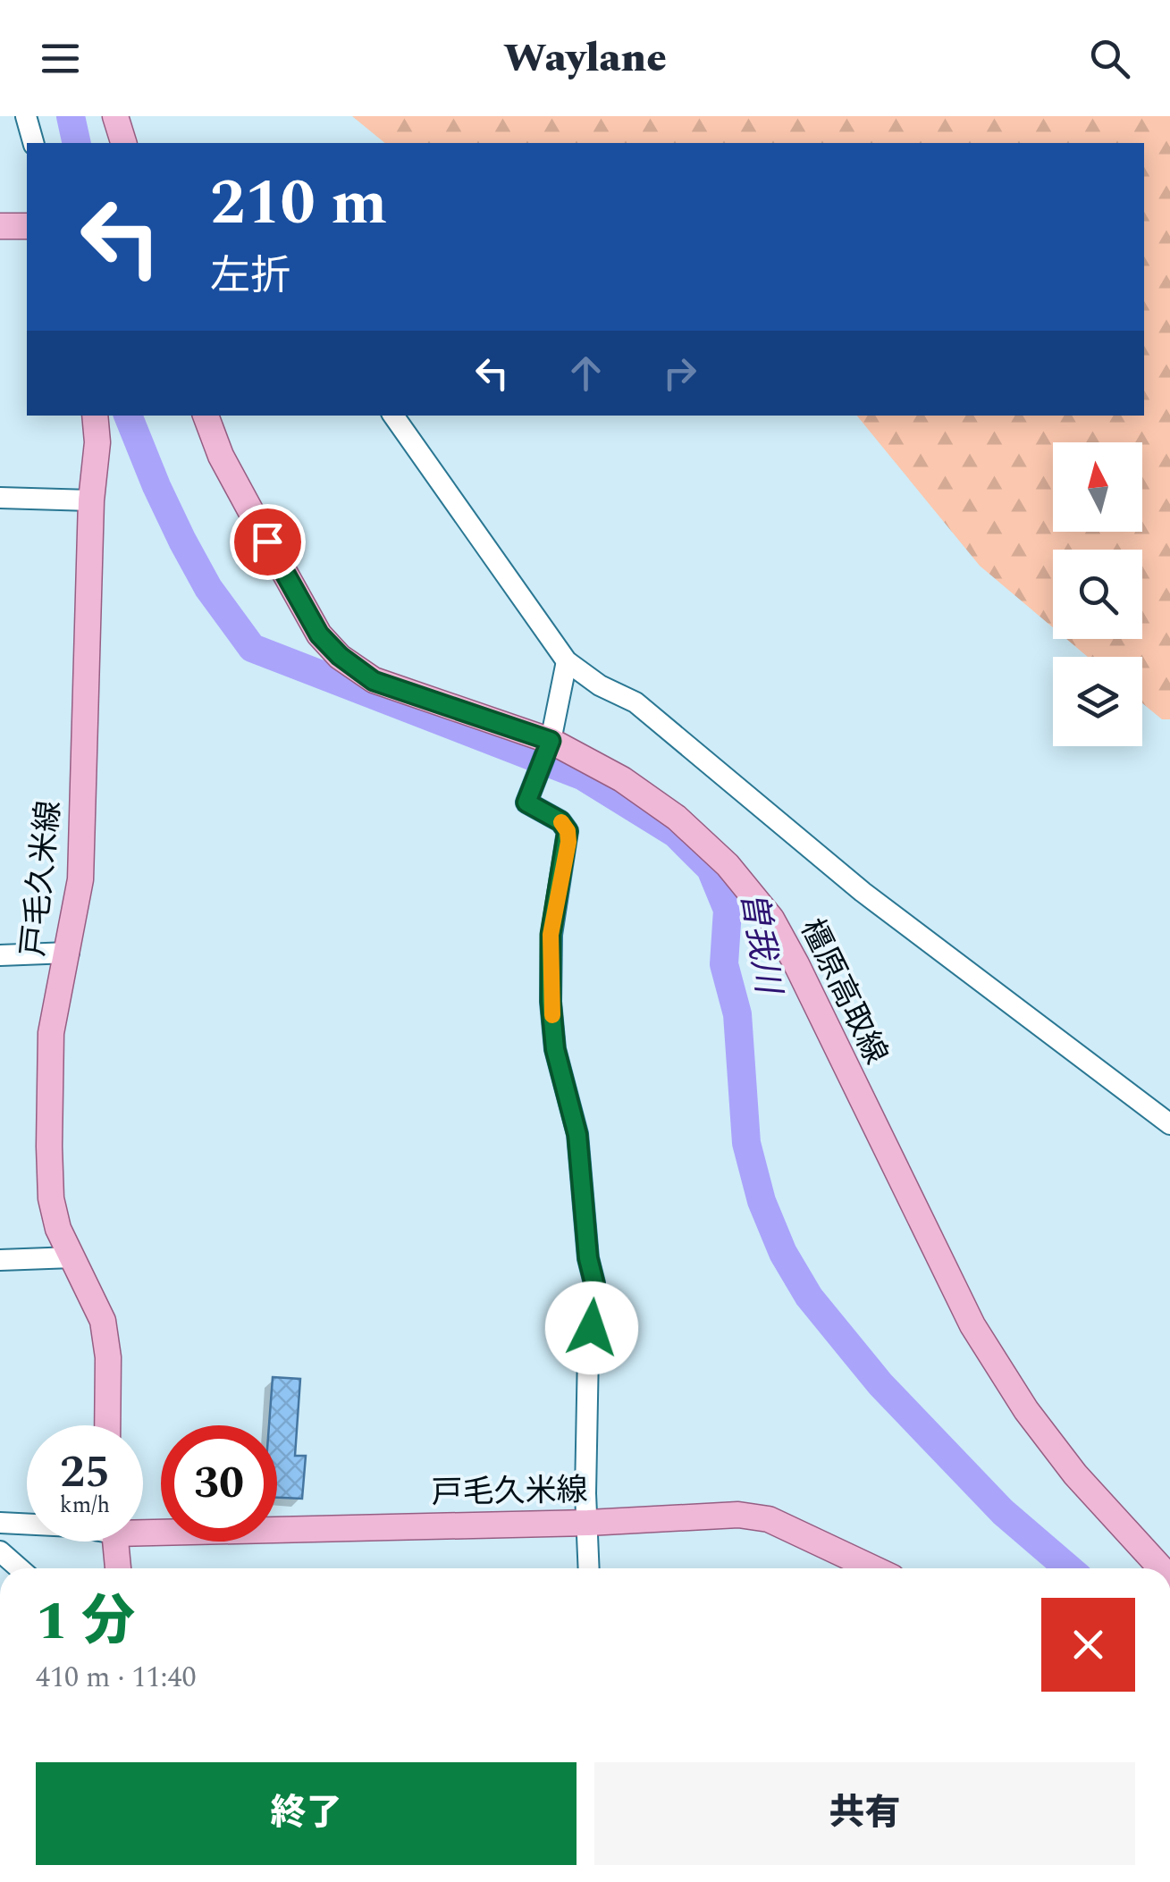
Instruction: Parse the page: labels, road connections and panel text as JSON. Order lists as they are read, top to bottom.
{
  "streets": {
    "main road": ["戸毛久米線", "橿原高取線"]
  },
  "water": ["曽我川"],
  "north": "top",
  "page": {
    "header": "Waylane",
    "turn": ["210 m", "左折"],
    "speed": "25 km/h",
    "limit": "30",
    "heading": ["1 分", "410 m · 11:40"],
    "buttons": ["終了", "共有"]
  }
}
